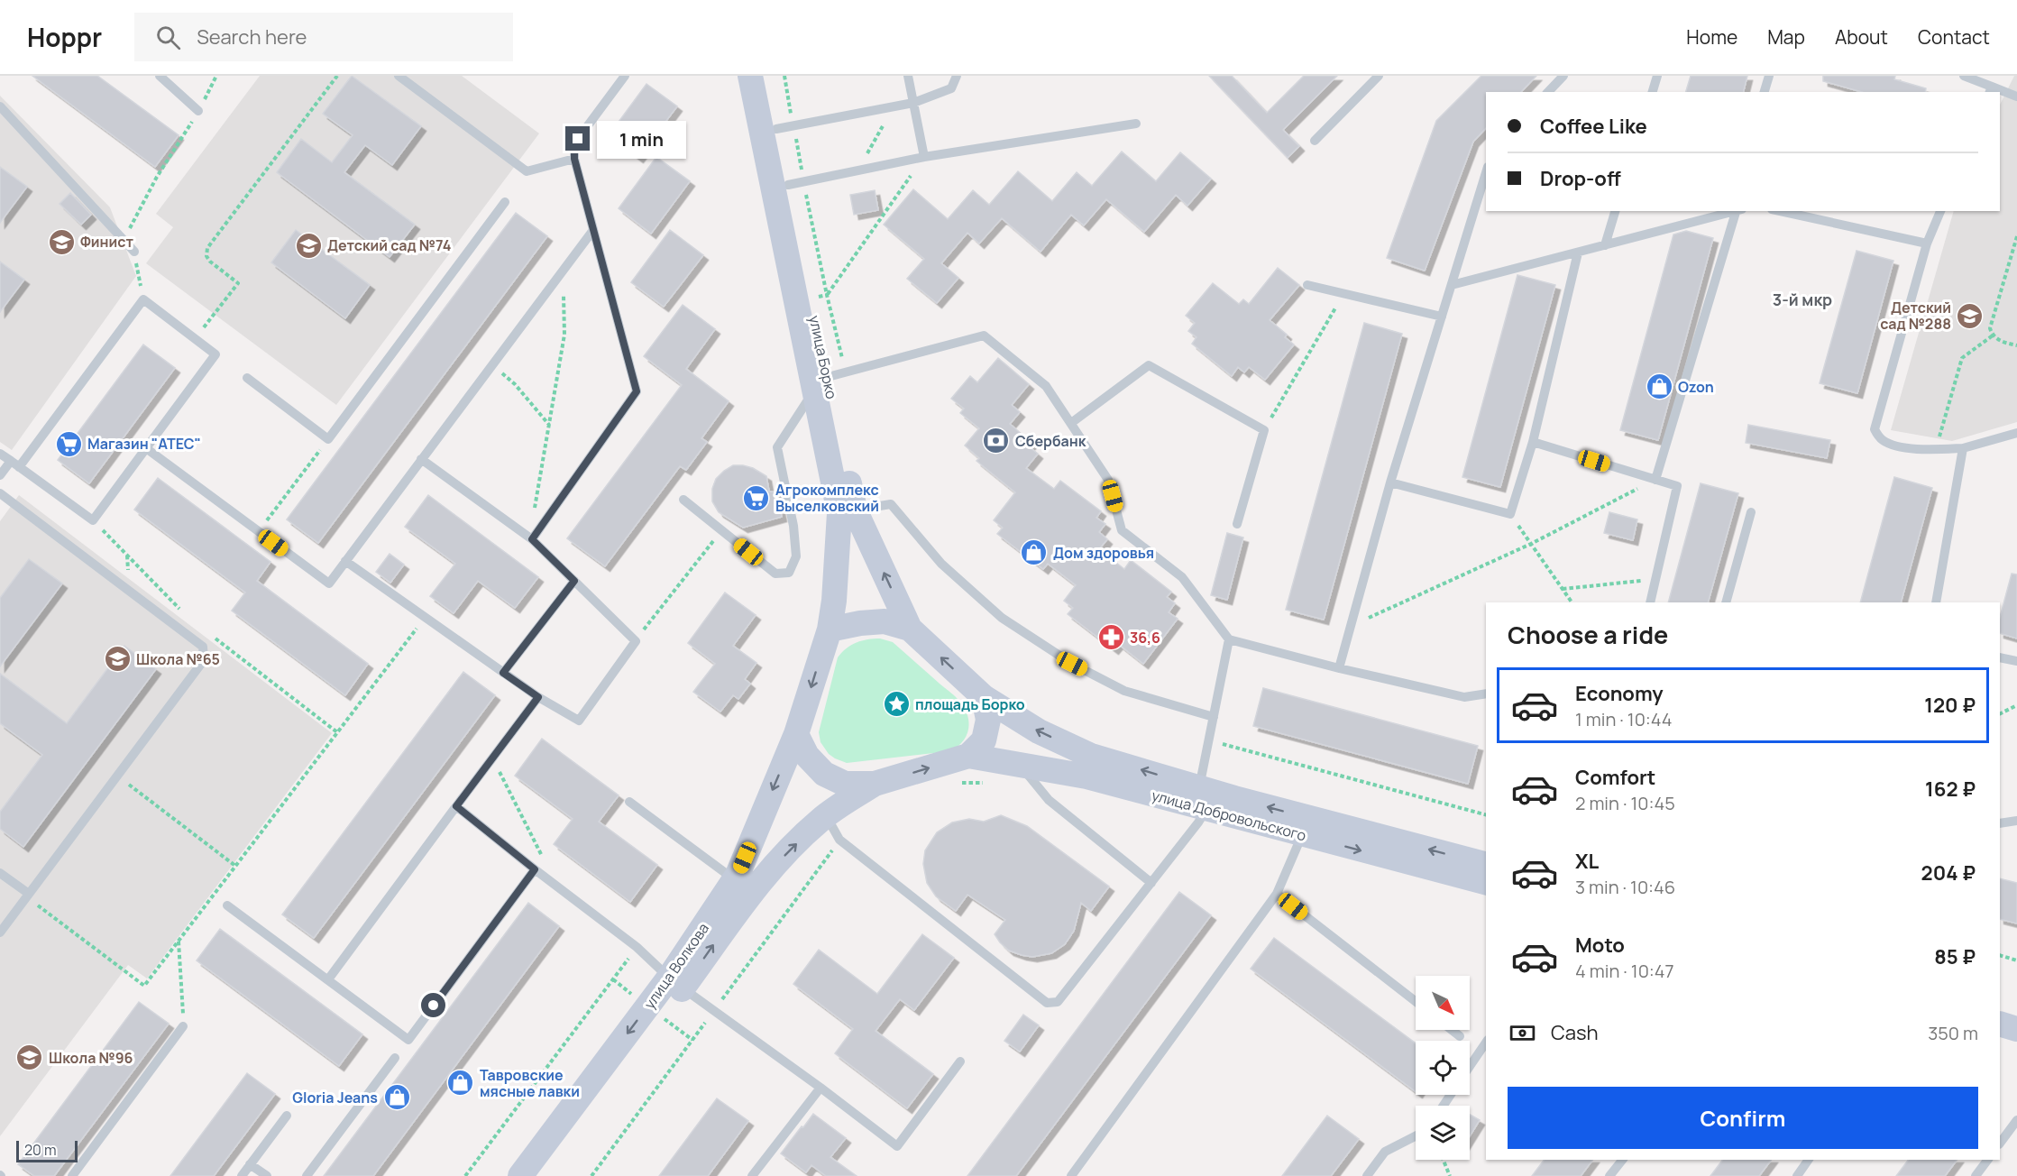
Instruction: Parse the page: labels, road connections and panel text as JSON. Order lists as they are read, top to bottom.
{
  "streets": {
    "main road": ["улица Борко", "улица Добровольского", "улица Волкова"]
  },
  "crossings": [
    ["улица Борко", "улица Добровольского"],
    ["улица Борко", "улица Волкова"],
    ["улица Добровольского", "улица Волкова"]
  ],
  "districts": ["3-й мкр"],
  "places": {
    "school or university": [
      "Финист",
      "Детский сад №74",
      "Детский сад №288",
      "Школа №65",
      "Школа №96"
    ],
    "shop": [
      "Ozon",
      "Дом здоровья",
      "Тавровские мясные лавки",
      "Gloria Jeans"
    ],
    "bank": ["Сбербанк"],
    "supermarket": ["Магазин \"АТЕС\"", "Агрокомплекс Выселковский"],
    "pharmacy": ["36,6"],
    "place": ["площадь Борко"]
  },
  "scale_bar": "20 m",
  "north": "bottom right",
  "page": {
    "header": "Hoppr",
    "search": "Search here",
    "nav": [
      "Home",
      "Map",
      "About",
      "Contact"
    ],
    "banner": ["Coffee Like", "Drop-off"],
    "bubble": "1 min",
    "heading": "Choose a ride",
    "list": [
      {
        "name": "Economy",
        "note": "1 min · 10:44",
        "value": "120 ₽"
      },
      {
        "name": "Comfort",
        "note": "2 min · 10:45",
        "value": "162 ₽"
      },
      {
        "name": "XL",
        "note": "3 min · 10:46",
        "value": "204 ₽"
      },
      {
        "name": "Moto",
        "note": "4 min · 10:47",
        "value": "85 ₽"
      }
    ],
    "pay": ["Cash", "350 m"],
    "buttons": "Confirm",
    "scale": "20 m"
  }
}
